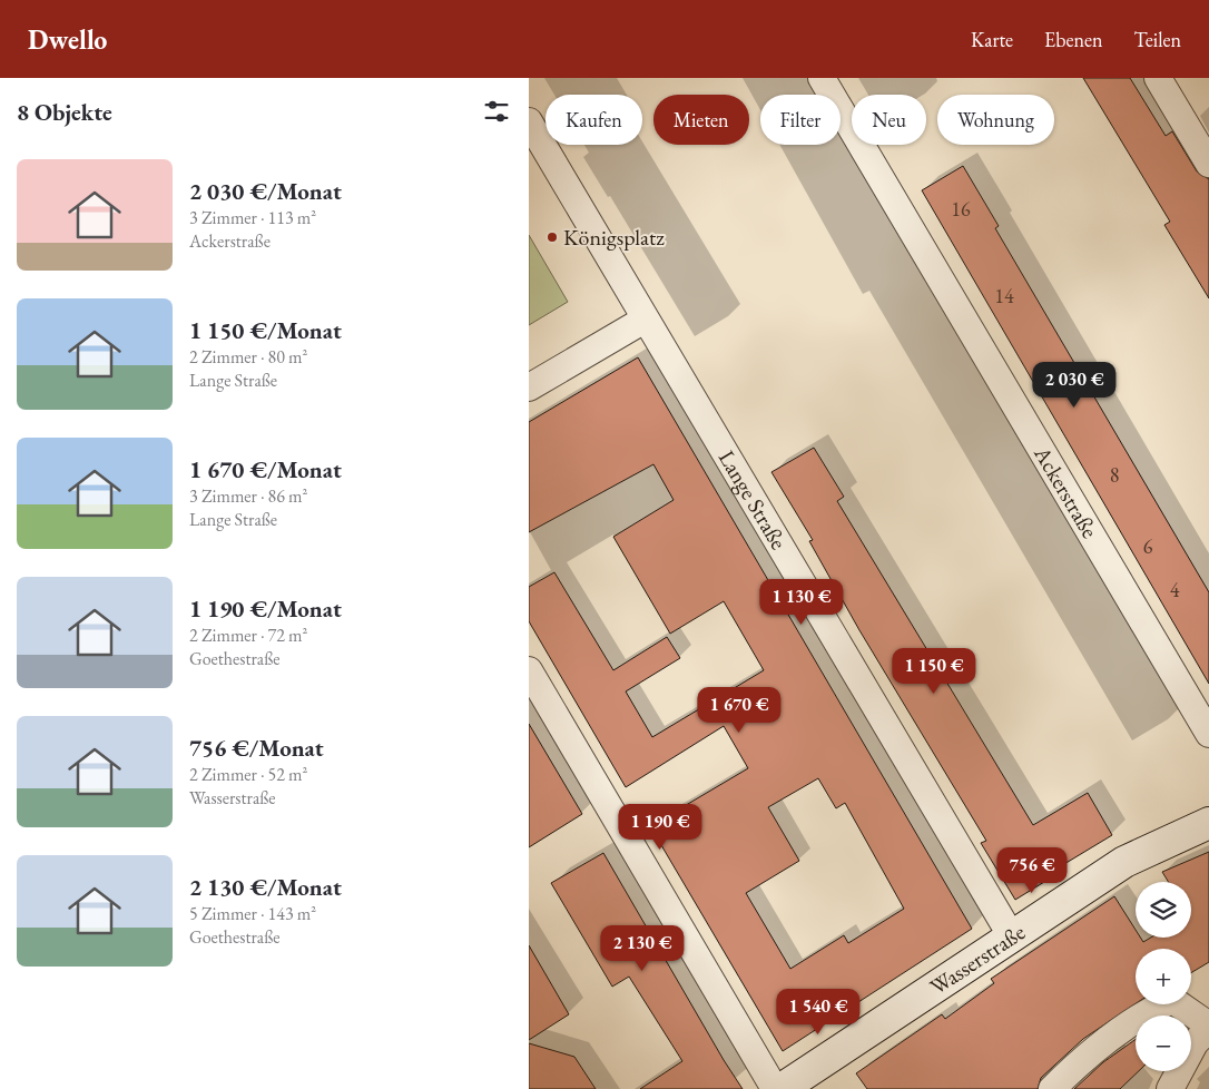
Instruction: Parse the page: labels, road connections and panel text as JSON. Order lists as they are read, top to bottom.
{
  "streets": {
    "main road": ["Wasserstraße"],
    "street": ["Ackerstraße", "Lange Straße"]
  },
  "crossings": [
    ["Lange Straße", "Wasserstraße"]
  ],
  "places": ["Königsplatz"],
  "house_numbers": [
    "16",
    "14",
    "8",
    "6",
    "4"
  ],
  "page": {
    "header": "Dwello",
    "nav": ["Karte", "Ebenen", "Teilen"],
    "heading": "8 Objekte",
    "chip": [
      "Kaufen",
      "Mieten",
      "Filter",
      "Neu",
      "Wohnung"
    ],
    "list": [
      {
        "name": "2 030 €/Monat",
        "note": "3 Zimmer · 113 m² · Ackerstraße"
      },
      {
        "name": "1 150 €/Monat",
        "note": "2 Zimmer · 80 m² · Lange Straße"
      },
      {
        "name": "1 670 €/Monat",
        "note": "3 Zimmer · 86 m² · Lange Straße"
      },
      {
        "name": "1 190 €/Monat",
        "note": "2 Zimmer · 72 m² · Goethestraße"
      },
      {
        "name": "756 €/Monat",
        "note": "2 Zimmer · 52 m² · Wasserstraße"
      },
      {
        "name": "2 130 €/Monat",
        "note": "5 Zimmer · 143 m² · Goethestraße"
      }
    ],
    "price": [
      "2 030 €",
      "1 130 €",
      "1 150 €",
      "1 670 €",
      "1 190 €",
      "756 €",
      "2 130 €",
      "1 540 €"
    ],
    "map_buttons": ["+", "−"]
  }
}
